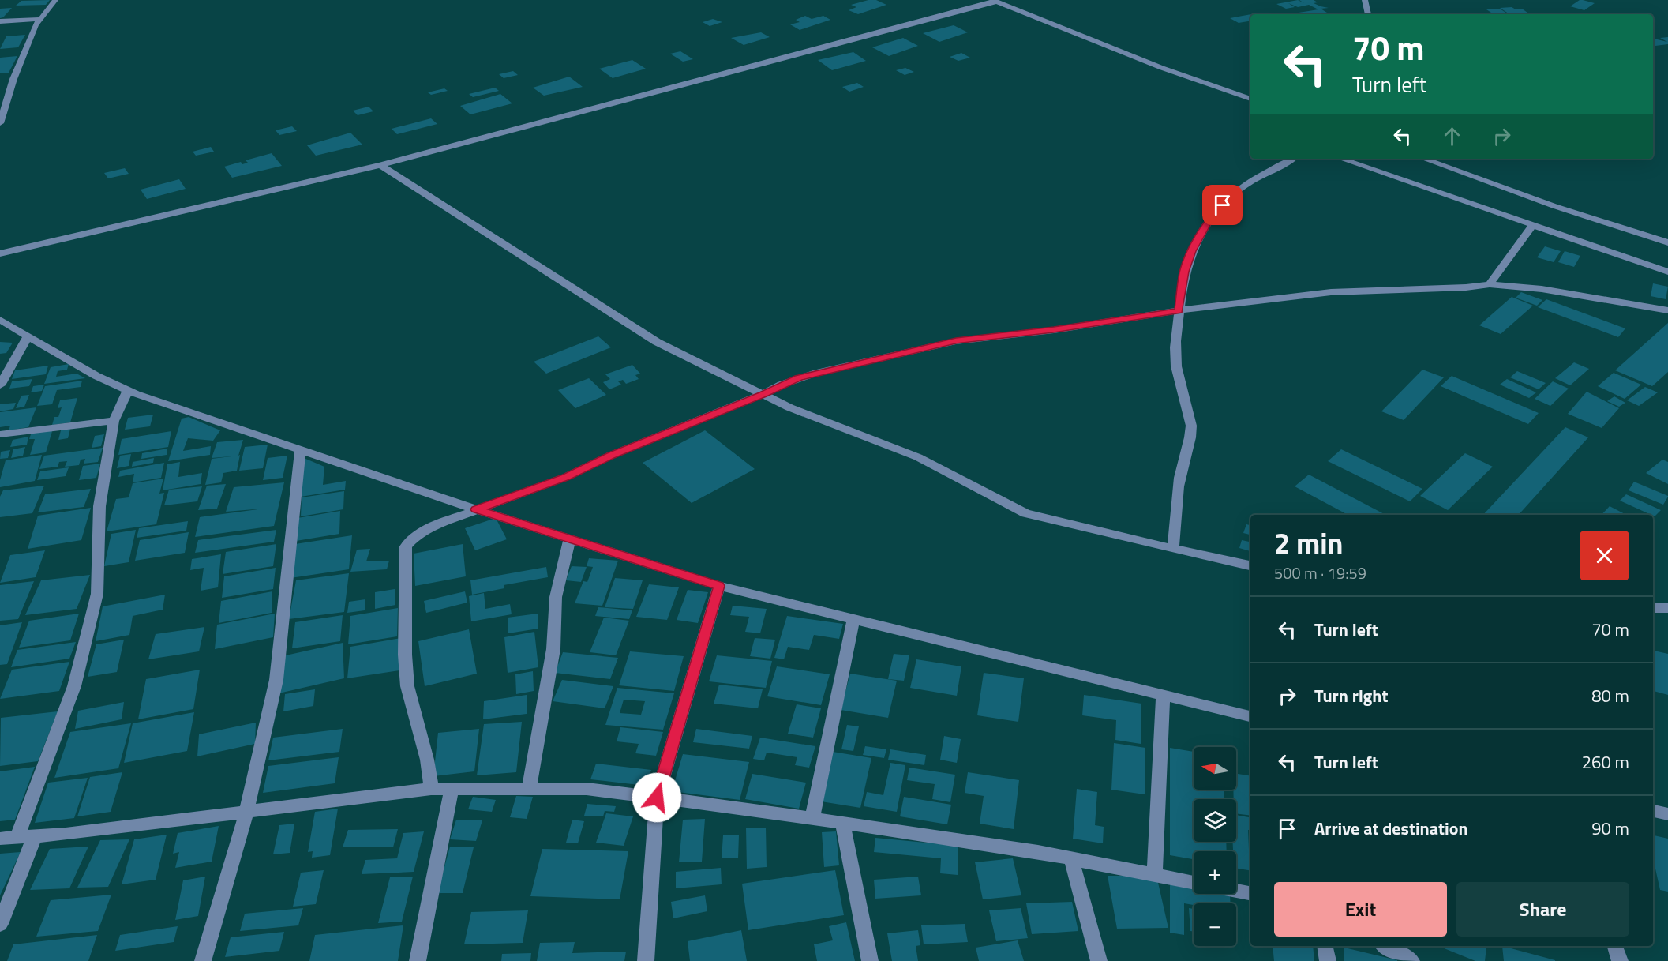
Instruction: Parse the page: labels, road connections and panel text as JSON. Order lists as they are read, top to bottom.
{
  "north": "left",
  "page": {
    "turn": ["70 m", "Turn left"],
    "heading": ["2 min", "500 m · 19:59"],
    "list": [
      {
        "name": "Turn left",
        "value": "70 m"
      },
      {
        "name": "Turn right",
        "value": "80 m"
      },
      {
        "name": "Turn left",
        "value": "260 m"
      },
      {
        "name": "Arrive at destination",
        "value": "90 m"
      }
    ],
    "map_buttons": ["+", "−"],
    "buttons": ["Exit", "Share"]
  }
}
